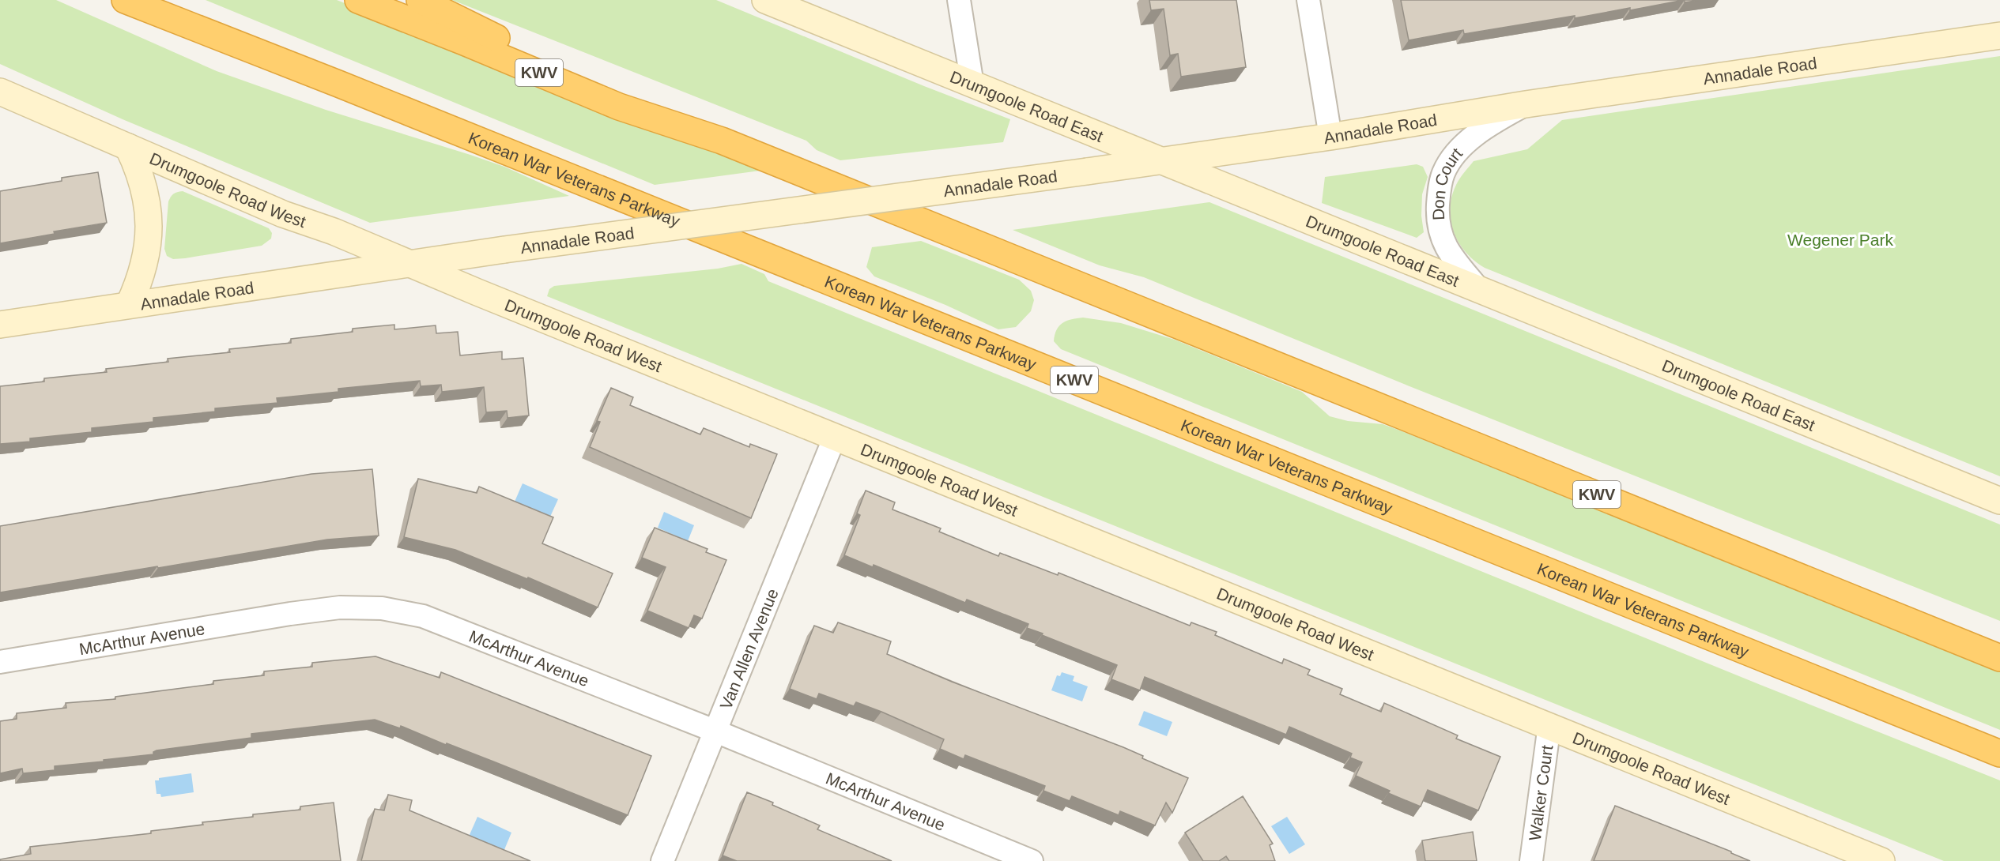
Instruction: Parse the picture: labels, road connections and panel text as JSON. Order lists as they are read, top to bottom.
{
  "streets": {
    "highway": ["KWV", "Korean War Veterans Parkway"],
    "main road": ["Annadale Road", "Drumgoole Road East", "Drumgoole Road West"],
    "street": [
      "Don Court",
      "McArthur Avenue",
      "Van Allen Avenue",
      "Walker Court"
    ]
  },
  "crossings": [
    ["Annadale Road", "Drumgoole Road East"],
    ["Annadale Road", "Don Court"],
    ["Annadale Road", "Drumgoole Road West"],
    ["Drumgoole Road East", "Don Court"],
    ["Drumgoole Road West", "Van Allen Avenue"],
    ["Drumgoole Road West", "Walker Court"],
    ["McArthur Avenue", "Van Allen Avenue"]
  ],
  "parks": ["Wegener Park"]
}
